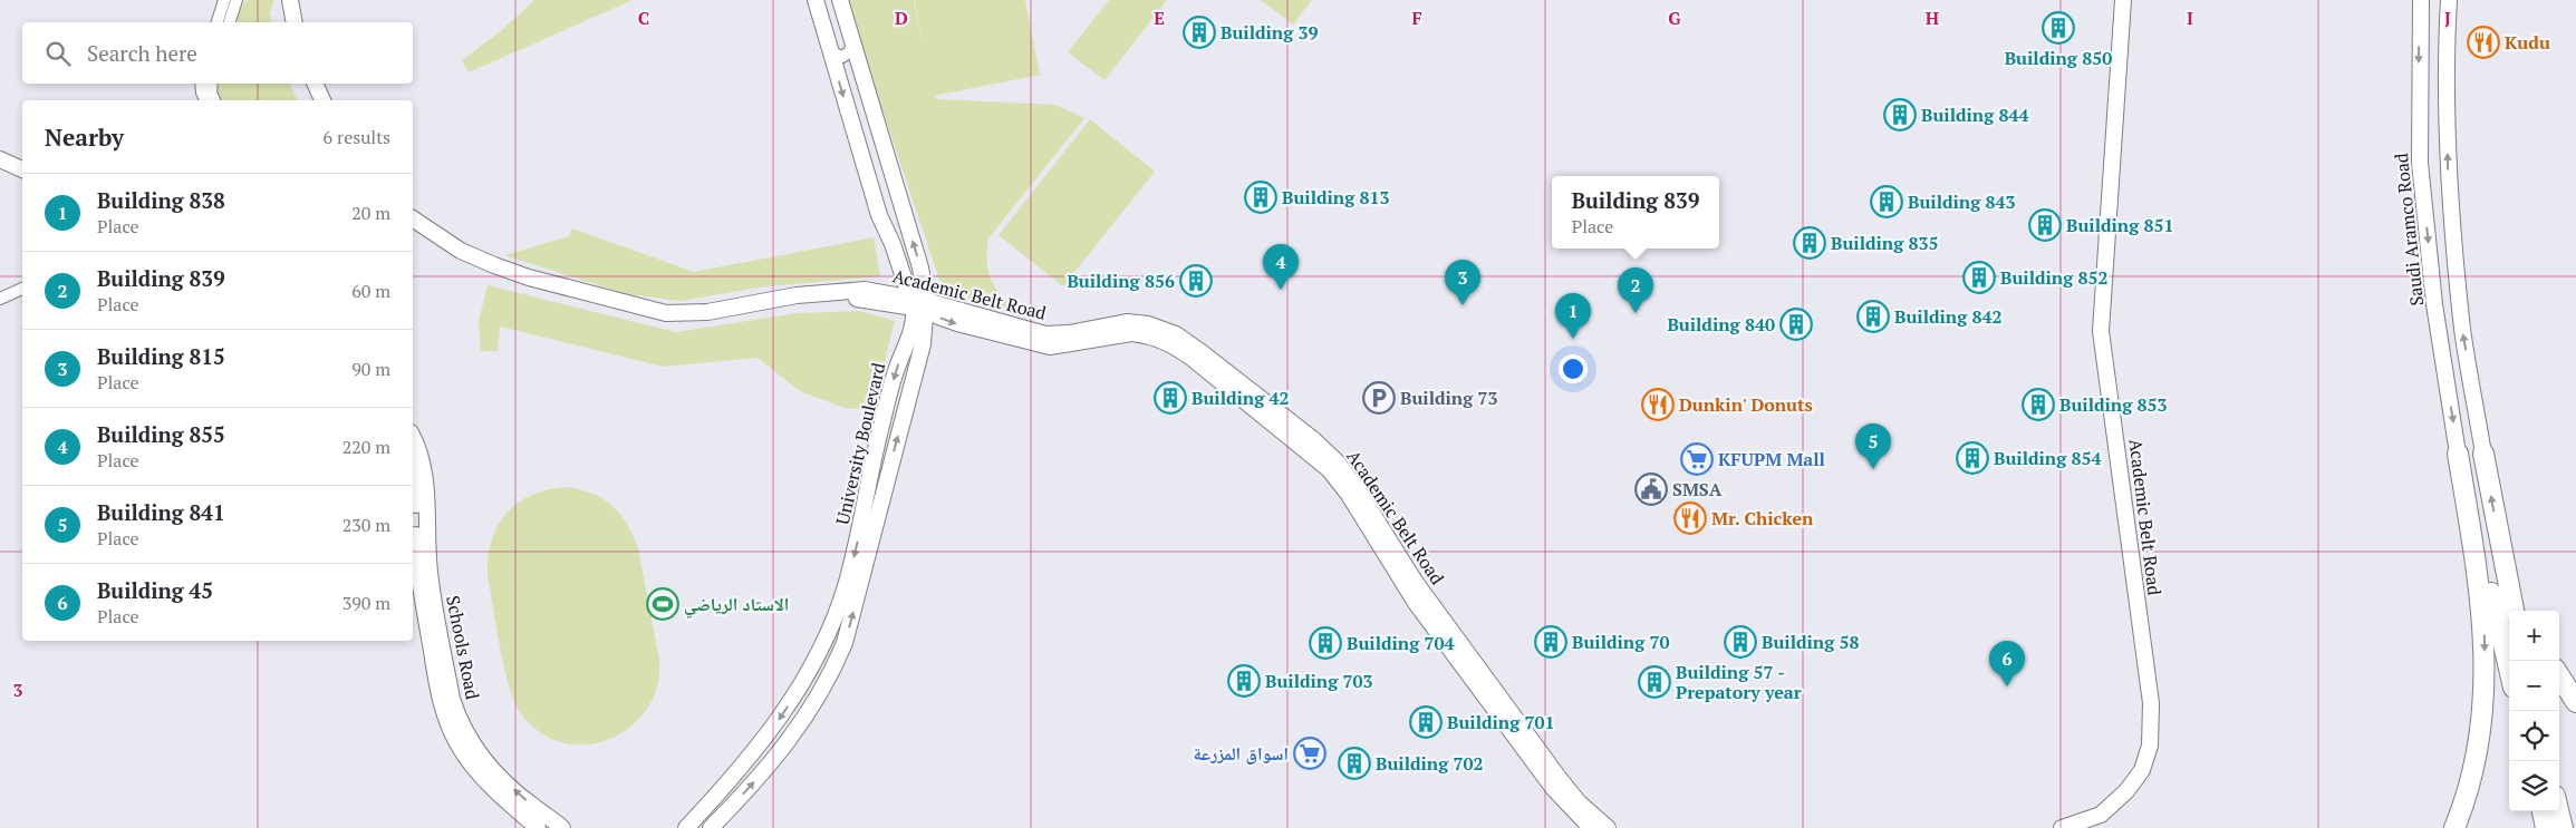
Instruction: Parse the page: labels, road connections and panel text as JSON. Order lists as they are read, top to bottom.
{
  "streets": {
    "street": [
      "Saudi Aramco Road",
      "Academic Belt Road",
      "University Boulevard",
      "Schools Road"
    ]
  },
  "crossings": [
    ["Academic Belt Road", "University Boulevard"]
  ],
  "places": {
    "building": [
      "Building 850",
      "Building 39",
      "Building 844",
      "Building 813",
      "Building 843",
      "Building 851",
      "Building 835",
      "Building 852",
      "Building 856",
      "Building 842",
      "Building 840",
      "Building 42",
      "Building 853",
      "Building 854",
      "Building 70",
      "Building 58",
      "Building 704",
      "Building 703",
      "Building 57 - Prepatory year",
      "Building 701",
      "Building 702"
    ],
    "restaurant": ["Kudu", "Dunkin' Donuts", "Mr. Chicken"],
    "parking": ["Building 73"],
    "supermarket": ["KFUPM Mall", "اسواق المزرعة"],
    "public building": ["SMSA"],
    "sports": ["الاستاد الرياضي"]
  },
  "page": {
    "search": "Search here",
    "heading": ["Nearby", "6 results"],
    "list": [
      {
        "mark": "1",
        "name": "Building 838",
        "note": "Place",
        "value": "20 m"
      },
      {
        "mark": "2",
        "name": "Building 839",
        "note": "Place",
        "value": "60 m"
      },
      {
        "mark": "3",
        "name": "Building 815",
        "note": "Place",
        "value": "90 m"
      },
      {
        "mark": "4",
        "name": "Building 855",
        "note": "Place",
        "value": "220 m"
      },
      {
        "mark": "5",
        "name": "Building 841",
        "note": "Place",
        "value": "230 m"
      },
      {
        "mark": "6",
        "name": "Building 45",
        "note": "Place",
        "value": "390 m"
      }
    ],
    "popup": ["Building 839", "Place"],
    "pins": [
      "4",
      "3",
      "2",
      "1",
      "5",
      "6"
    ],
    "map_buttons": ["+", "−"]
  },
  "grid": {
    "columns": [
      "C",
      "D",
      "E",
      "F",
      "G",
      "H",
      "I",
      "J"
    ],
    "rows": ["3"]
  }
}
